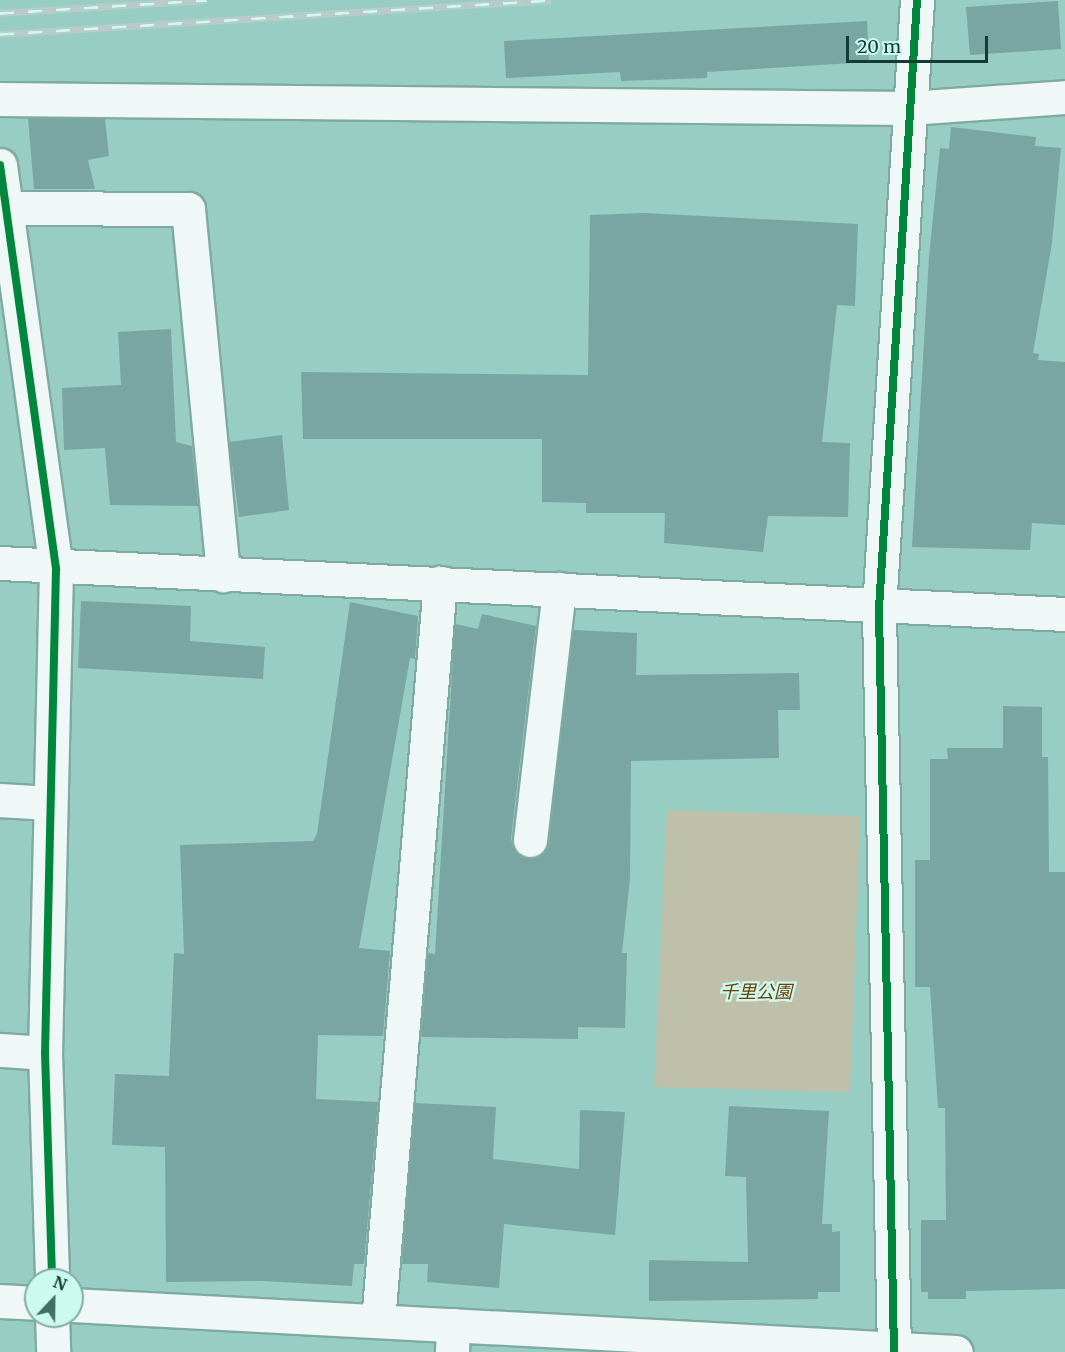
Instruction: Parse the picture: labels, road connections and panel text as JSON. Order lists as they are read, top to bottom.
{
  "parks": ["千里公園"],
  "scale_bar": "20 m",
  "north": "top"
}
